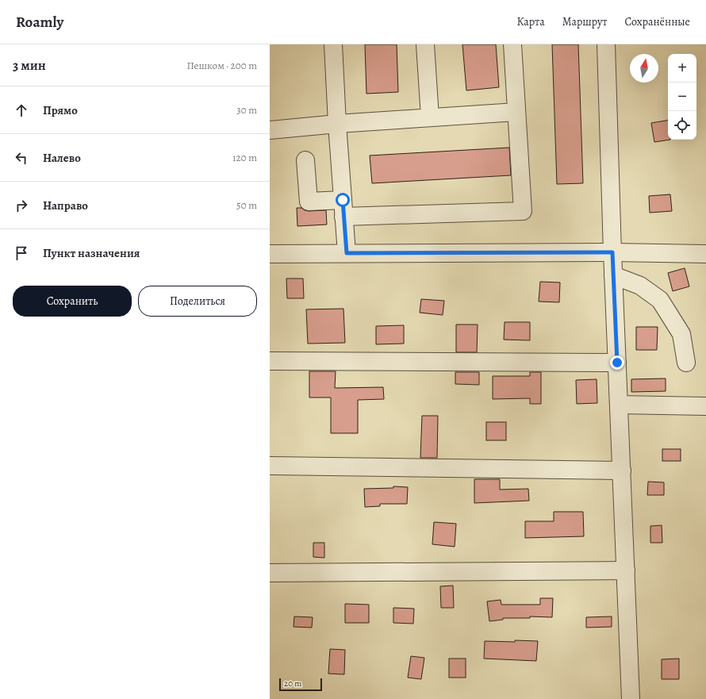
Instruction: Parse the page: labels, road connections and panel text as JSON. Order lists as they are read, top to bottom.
{
  "scale_bar": "20 m",
  "north": "top",
  "page": {
    "header": "Roamly",
    "nav": ["Карта", "Маршрут", "Сохранённые"],
    "heading": ["3 мин", "Пешком · 200 m"],
    "map_buttons": ["+", "−"],
    "list": [
      ["Прямо", "30 m"],
      ["Налево", "120 m"],
      ["Направо", "50 m"],
      "Пункт назначения"
    ],
    "buttons": ["Сохранить", "Поделиться"],
    "scale": "20 m"
  }
}
